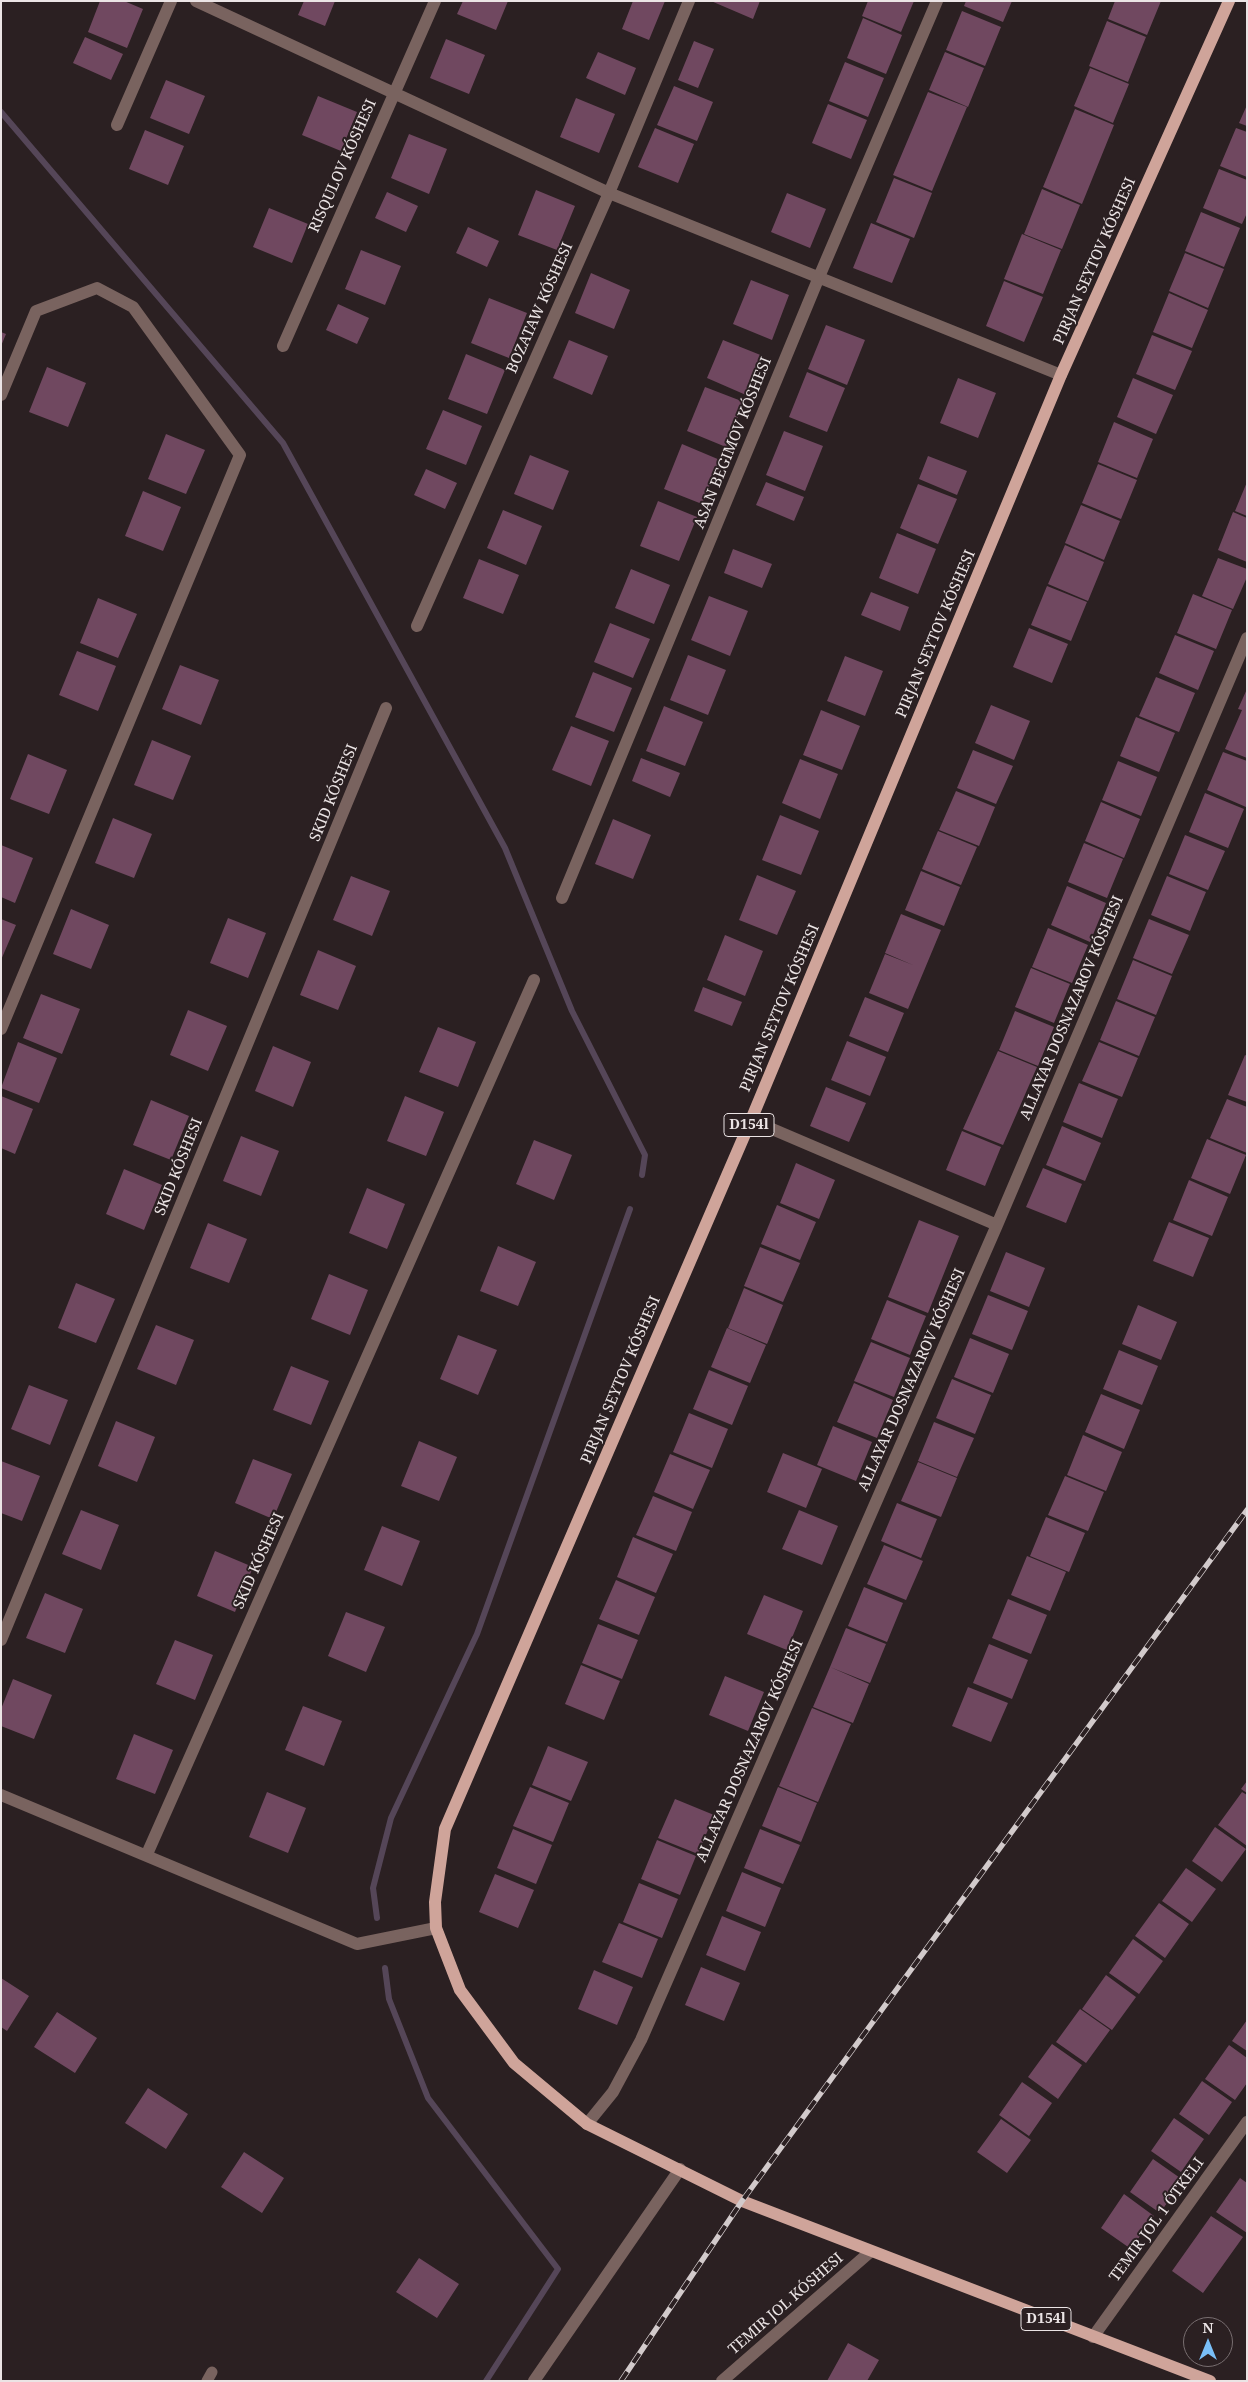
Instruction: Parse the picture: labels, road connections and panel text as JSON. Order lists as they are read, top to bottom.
{
  "streets": {
    "main road": ["PIRJAN SEYTOV KÓSHESI", "D154l"],
    "street": [
      "BOZATAW KÓSHESI",
      "ASAN BEGIMOV KÓSHESI",
      "SKID KÓSHESI",
      "ALLAYAR DOSNAZAROV KÓSHESI",
      "TEMIR JOL 1 ÓTKELI",
      "TEMIR JOL KÓSHESI"
    ]
  },
  "crossings": [
    ["PIRJAN SEYTOV KÓSHESI", "ALLAYAR DOSNAZAROV KÓSHESI"],
    ["PIRJAN SEYTOV KÓSHESI", "D154l"],
    ["D154l", "TEMIR JOL 1 ÓTKELI"],
    ["D154l", "TEMIR JOL KÓSHESI"]
  ],
  "north": "top"
}
